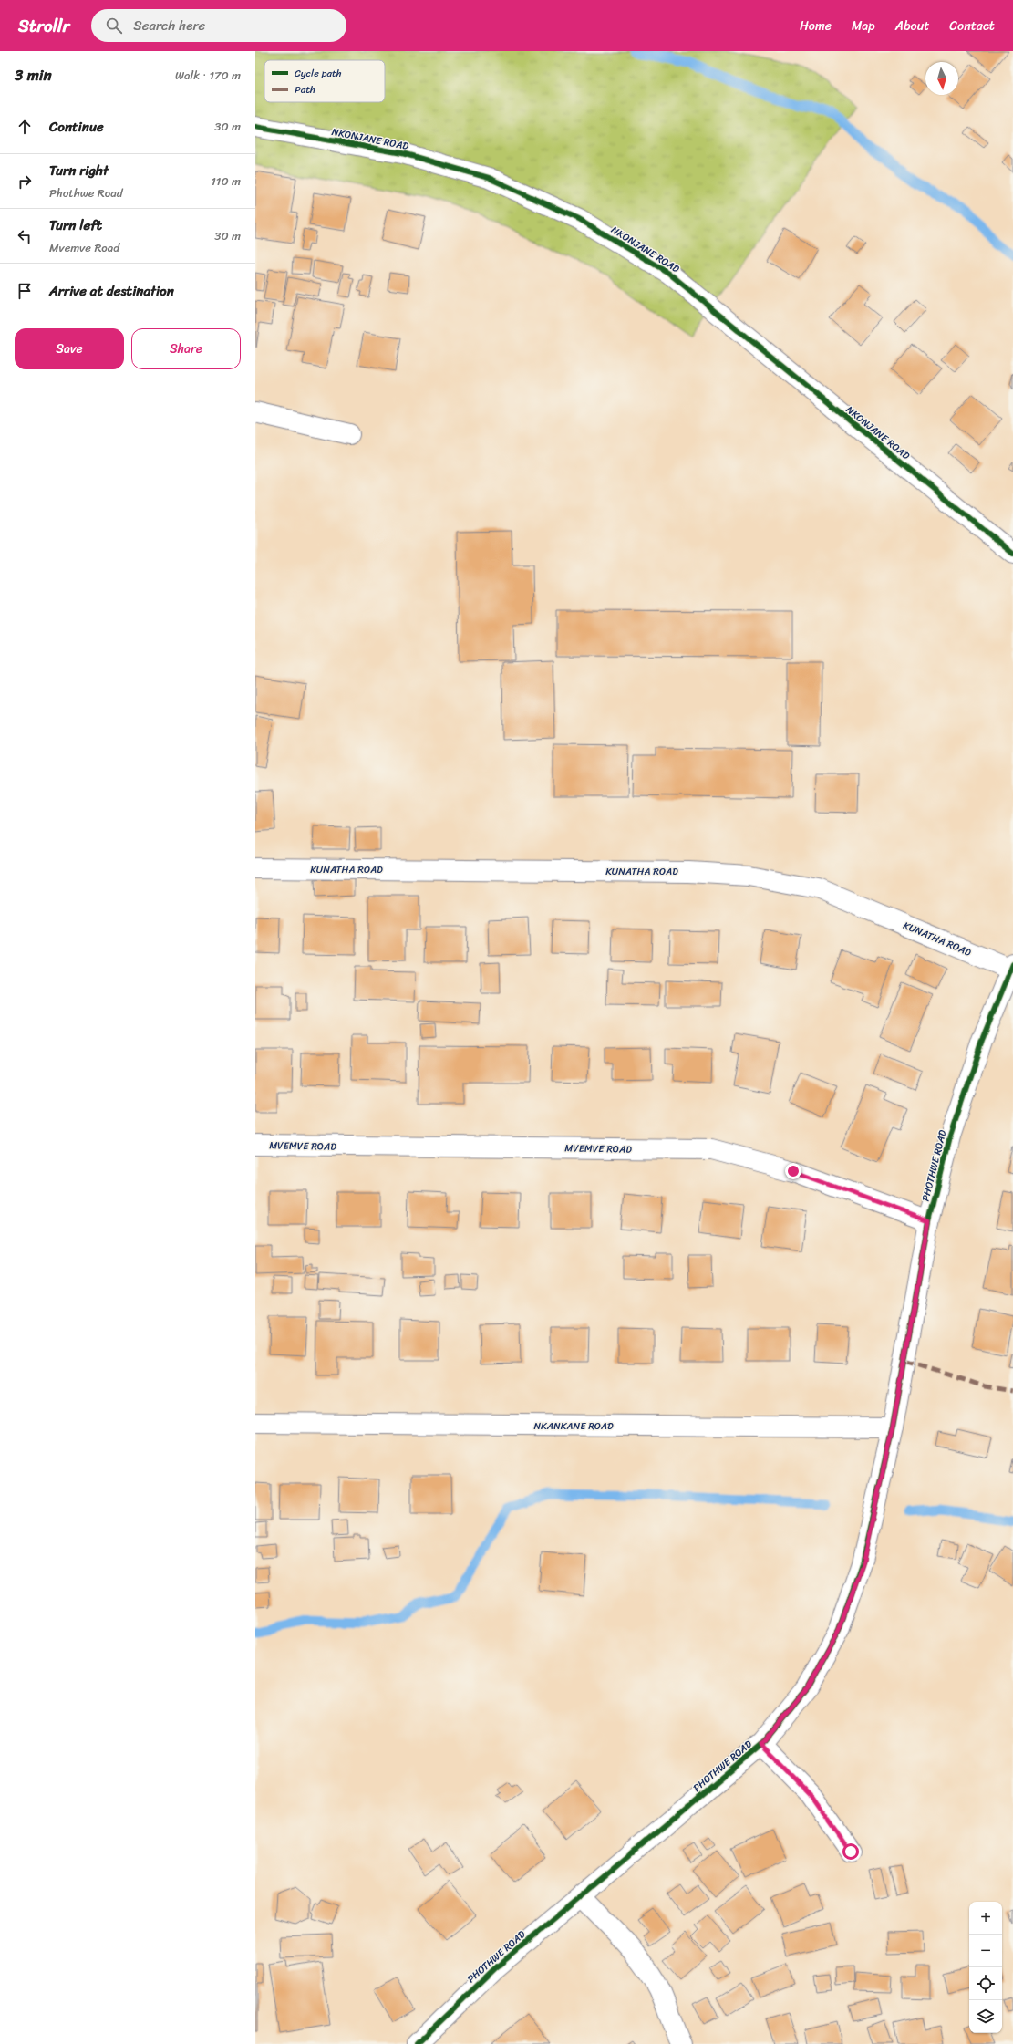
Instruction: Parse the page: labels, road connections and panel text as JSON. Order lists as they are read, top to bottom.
{
  "streets": {
    "street": [
      "NKONJANE ROAD",
      "KUNATHA ROAD",
      "MVEMVE ROAD",
      "PHOTHWE ROAD",
      "NKANKANE ROAD"
    ]
  },
  "crossings": [
    ["KUNATHA ROAD", "PHOTHWE ROAD"],
    ["MVEMVE ROAD", "PHOTHWE ROAD"],
    ["PHOTHWE ROAD", "NKANKANE ROAD"]
  ],
  "legend": ["Cycle path", "Path"],
  "north": "bottom",
  "page": {
    "header": "Strollr",
    "search": "Search here",
    "nav": [
      "Home",
      "Map",
      "About",
      "Contact"
    ],
    "heading": ["3 min", "Walk · 170 m"],
    "list": [
      ["Continue", "30 m"],
      ["Turn right", "Phothwe Road", "110 m"],
      ["Turn left", "Mvemve Road", "30 m"],
      "Arrive at destination"
    ],
    "buttons": ["Save", "Share"],
    "map_buttons": ["+", "−"]
  }
}
